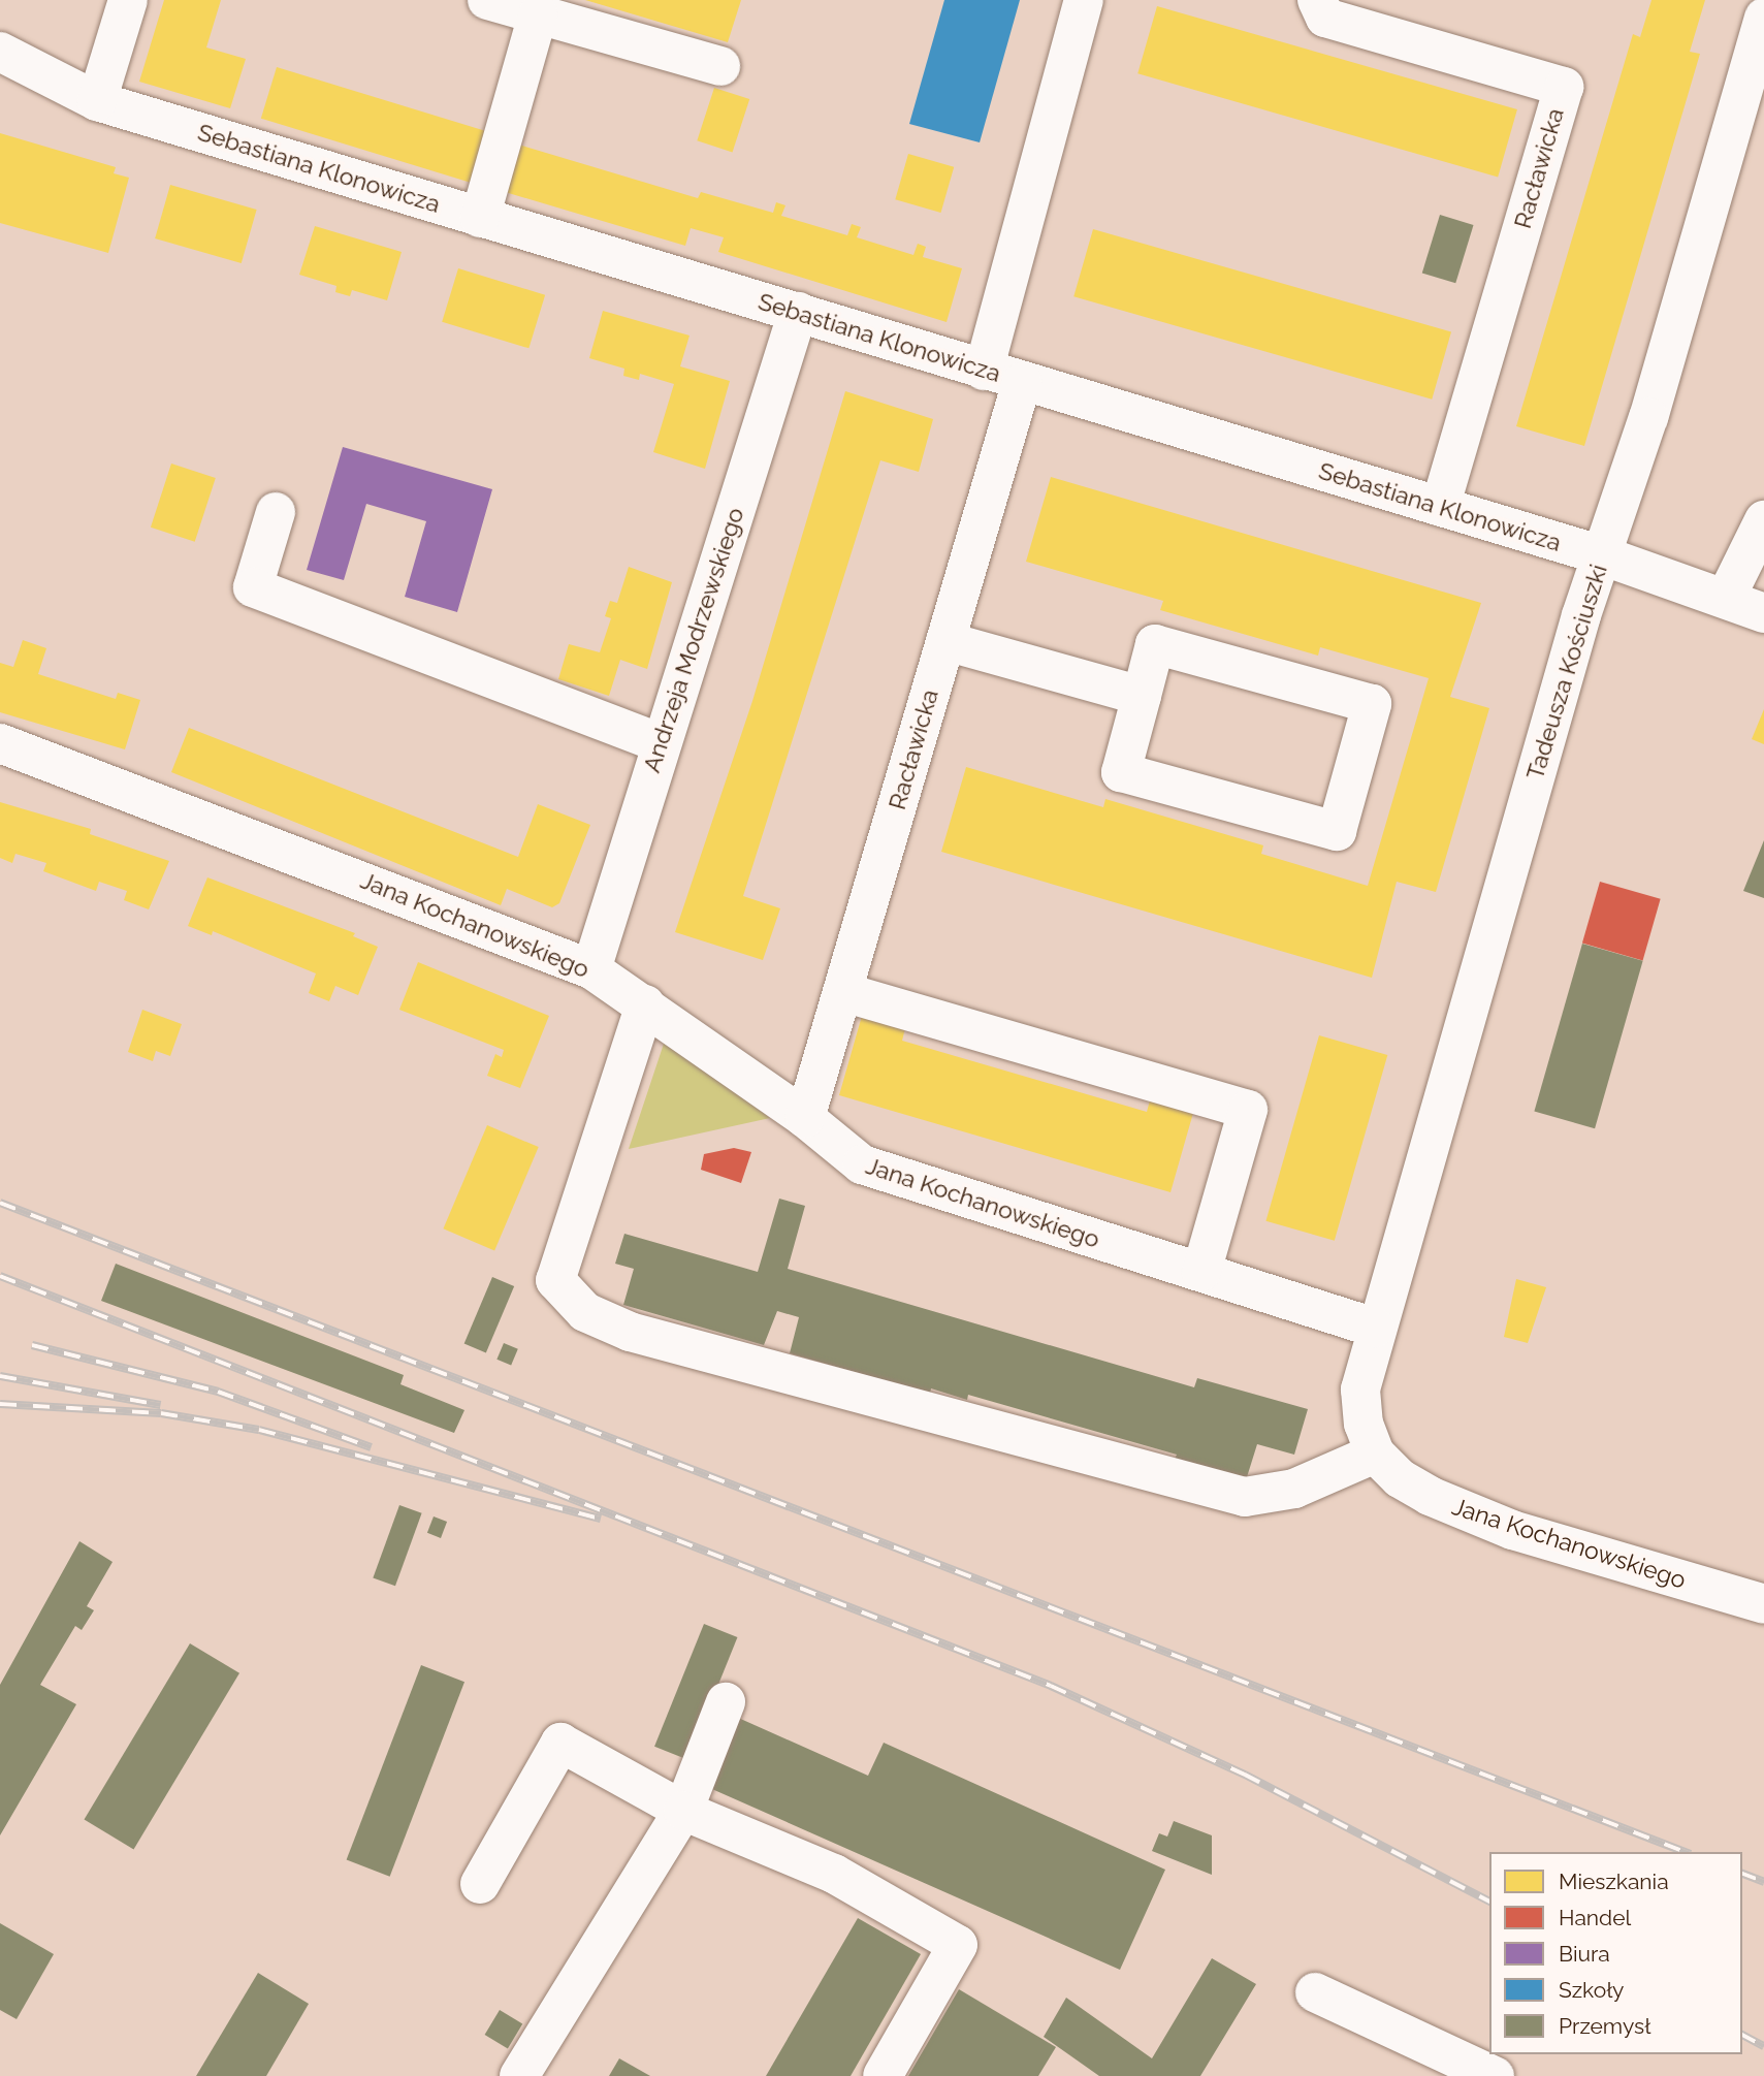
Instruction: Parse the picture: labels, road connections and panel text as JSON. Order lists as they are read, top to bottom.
{
  "streets": {
    "street": [
      "Sebastiana Klonowicza",
      "Racławicka",
      "Andrzeja Modrzewskiego",
      "Tadeusza Kościuszki",
      "Jana Kochanowskiego"
    ]
  },
  "crossings": [
    ["Sebastiana Klonowicza", "Racławicka"],
    ["Sebastiana Klonowicza", "Andrzeja Modrzewskiego"],
    ["Sebastiana Klonowicza", "Tadeusza Kościuszki"],
    ["Racławicka", "Jana Kochanowskiego"],
    ["Andrzeja Modrzewskiego", "Jana Kochanowskiego"],
    ["Tadeusza Kościuszki", "Jana Kochanowskiego"]
  ],
  "legend": [
    "Mieszkania",
    "Handel",
    "Biura",
    "Szkoły",
    "Przemysł"
  ]
}
